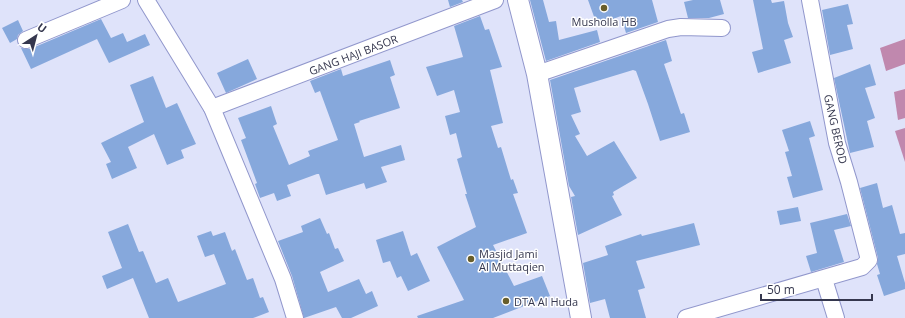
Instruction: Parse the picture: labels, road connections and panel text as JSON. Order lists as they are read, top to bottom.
{
  "streets": {
    "street": ["GANG HAJI BASOR", "GANG BEROD"]
  },
  "places": ["Musholla HB", "Masjid Jami Al Muttaqien", "DTA Al Huda"],
  "scale_bar": "50 m",
  "north": "top right"
}
